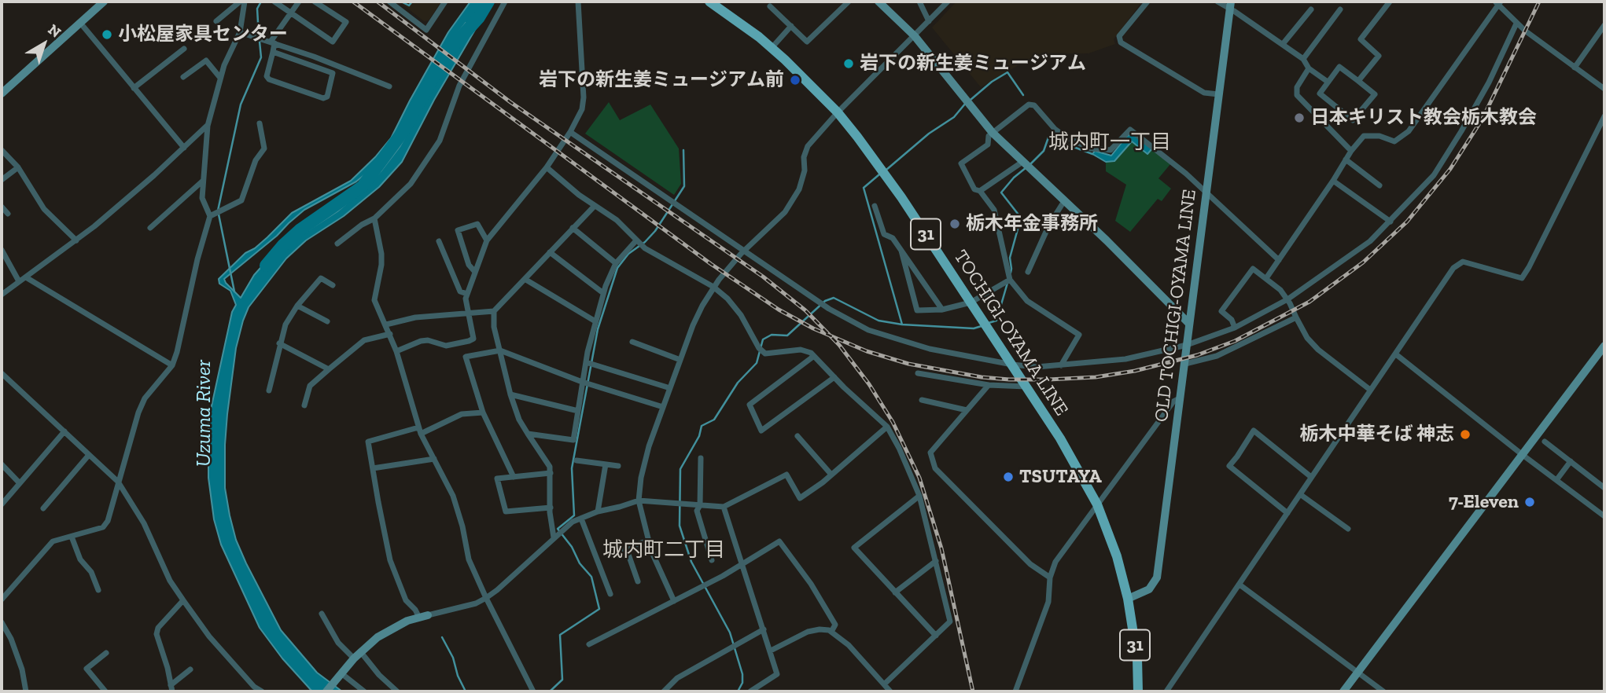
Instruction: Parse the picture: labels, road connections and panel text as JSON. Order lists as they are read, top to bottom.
{
  "streets": {
    "main road": ["31", "TOCHIGI-OYAMA LINE"],
    "street": ["OLD TOCHIGI-OYAMA LINE"]
  },
  "crossings": [
    ["OLD TOCHIGI-OYAMA LINE", "TOCHIGI-OYAMA LINE"]
  ],
  "districts": ["城内町一丁目", "城内町二丁目"],
  "water": ["Uzuma River"],
  "places": [
    "小松屋家具センター",
    "岩下の新生姜ミュージアム",
    "岩下の新生姜ミュージアム前",
    "日本キリスト教会栃木教会",
    "栃木年金事務所",
    "栃木中華そば 神志",
    "TSUTAYA",
    "7-Eleven"
  ],
  "north": "top right"
}
